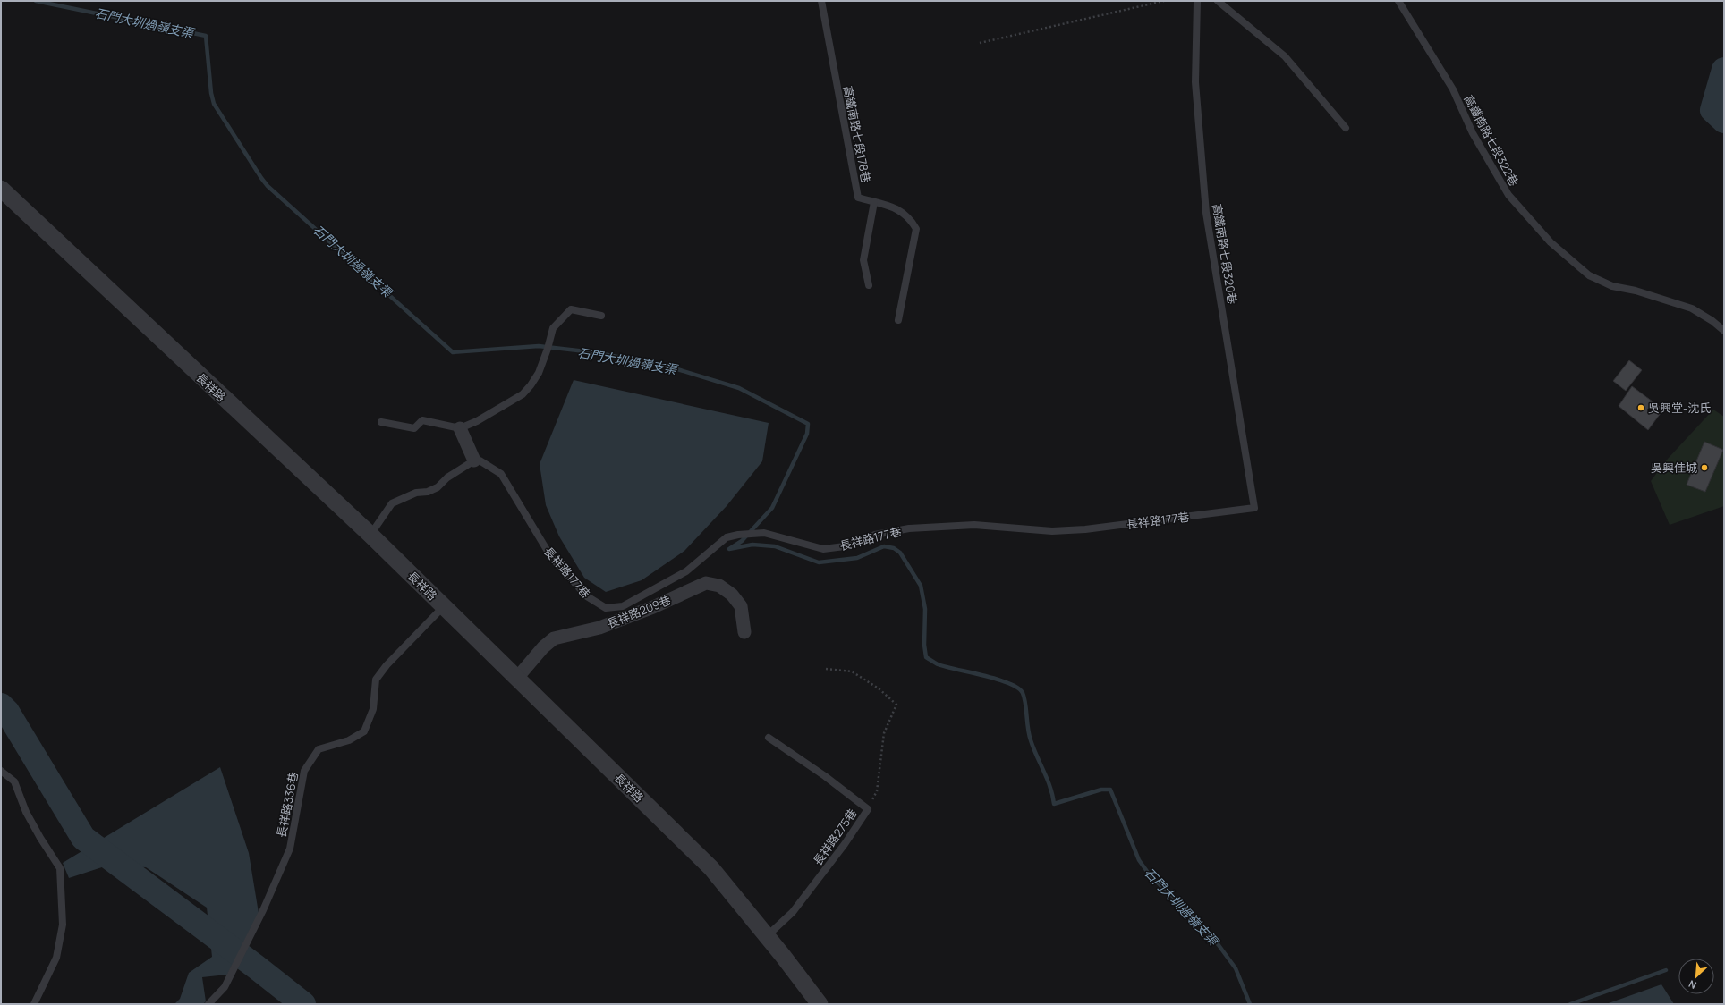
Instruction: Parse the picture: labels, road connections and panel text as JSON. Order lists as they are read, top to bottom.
{
  "streets": {
    "street": ["長祥路", "長祥路209巷"],
    "lane": [
      "高鐵南路七段178巷",
      "高鐵南路七段322巷",
      "高鐵南路七段320巷",
      "長祥路177巷",
      "長祥路336巷",
      "長祥路275巷"
    ]
  },
  "crossings": [
    ["高鐵南路七段320巷", "長祥路177巷"],
    ["長祥路", "長祥路209巷"],
    ["長祥路", "長祥路336巷"],
    ["長祥路", "長祥路275巷"]
  ],
  "water": ["石門大圳過嶺支渠"],
  "places": ["吳興堂-沈氏", "吳興佳城"],
  "north": "bottom left"
}
